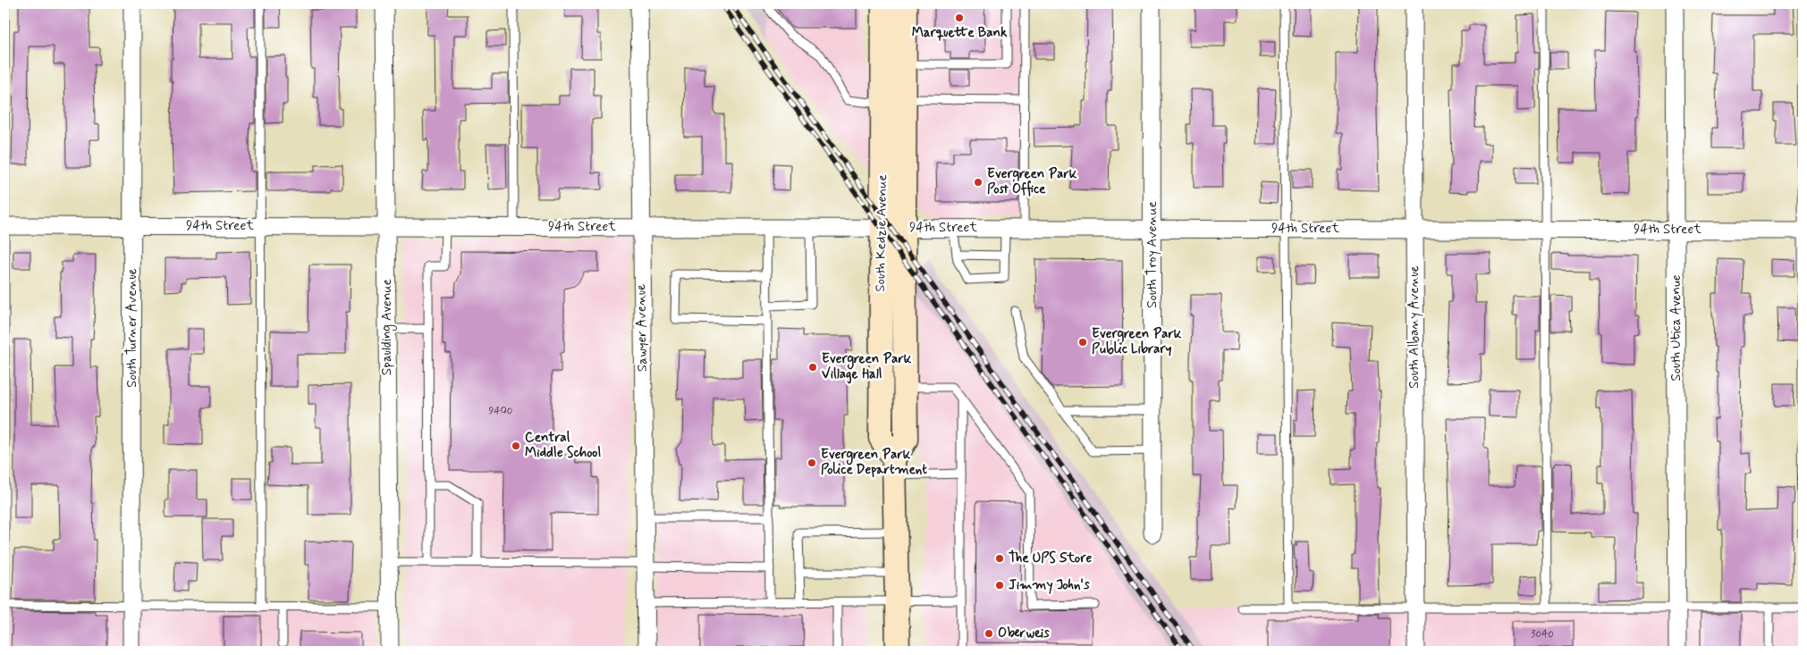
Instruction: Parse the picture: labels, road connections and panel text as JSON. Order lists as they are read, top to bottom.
{
  "streets": {
    "main road": ["South Kedzie Avenue"],
    "street": [
      "94th Street",
      "South Troy Avenue",
      "Spaulding Avenue",
      "South Albany Avenue",
      "South Turner Avenue",
      "Sawyer Avenue",
      "South Utica Avenue"
    ]
  },
  "crossings": [
    ["94th Street", "South Kedzie Avenue"],
    ["94th Street", "South Troy Avenue"],
    ["94th Street", "Spaulding Avenue"],
    ["94th Street", "South Albany Avenue"],
    ["94th Street", "South Turner Avenue"],
    ["94th Street", "Sawyer Avenue"],
    ["94th Street", "South Utica Avenue"]
  ],
  "places": [
    "Marquette Bank",
    "Evergreen Park Post Office",
    "Evergreen Park Public Library",
    "Evergreen Park Village Hall",
    "Central Middle School",
    "Evergreen Park Police Department",
    "The UPS Store",
    "Jimmy John's",
    "Oberweis"
  ],
  "house_numbers": ["9400", "3040"]
}
